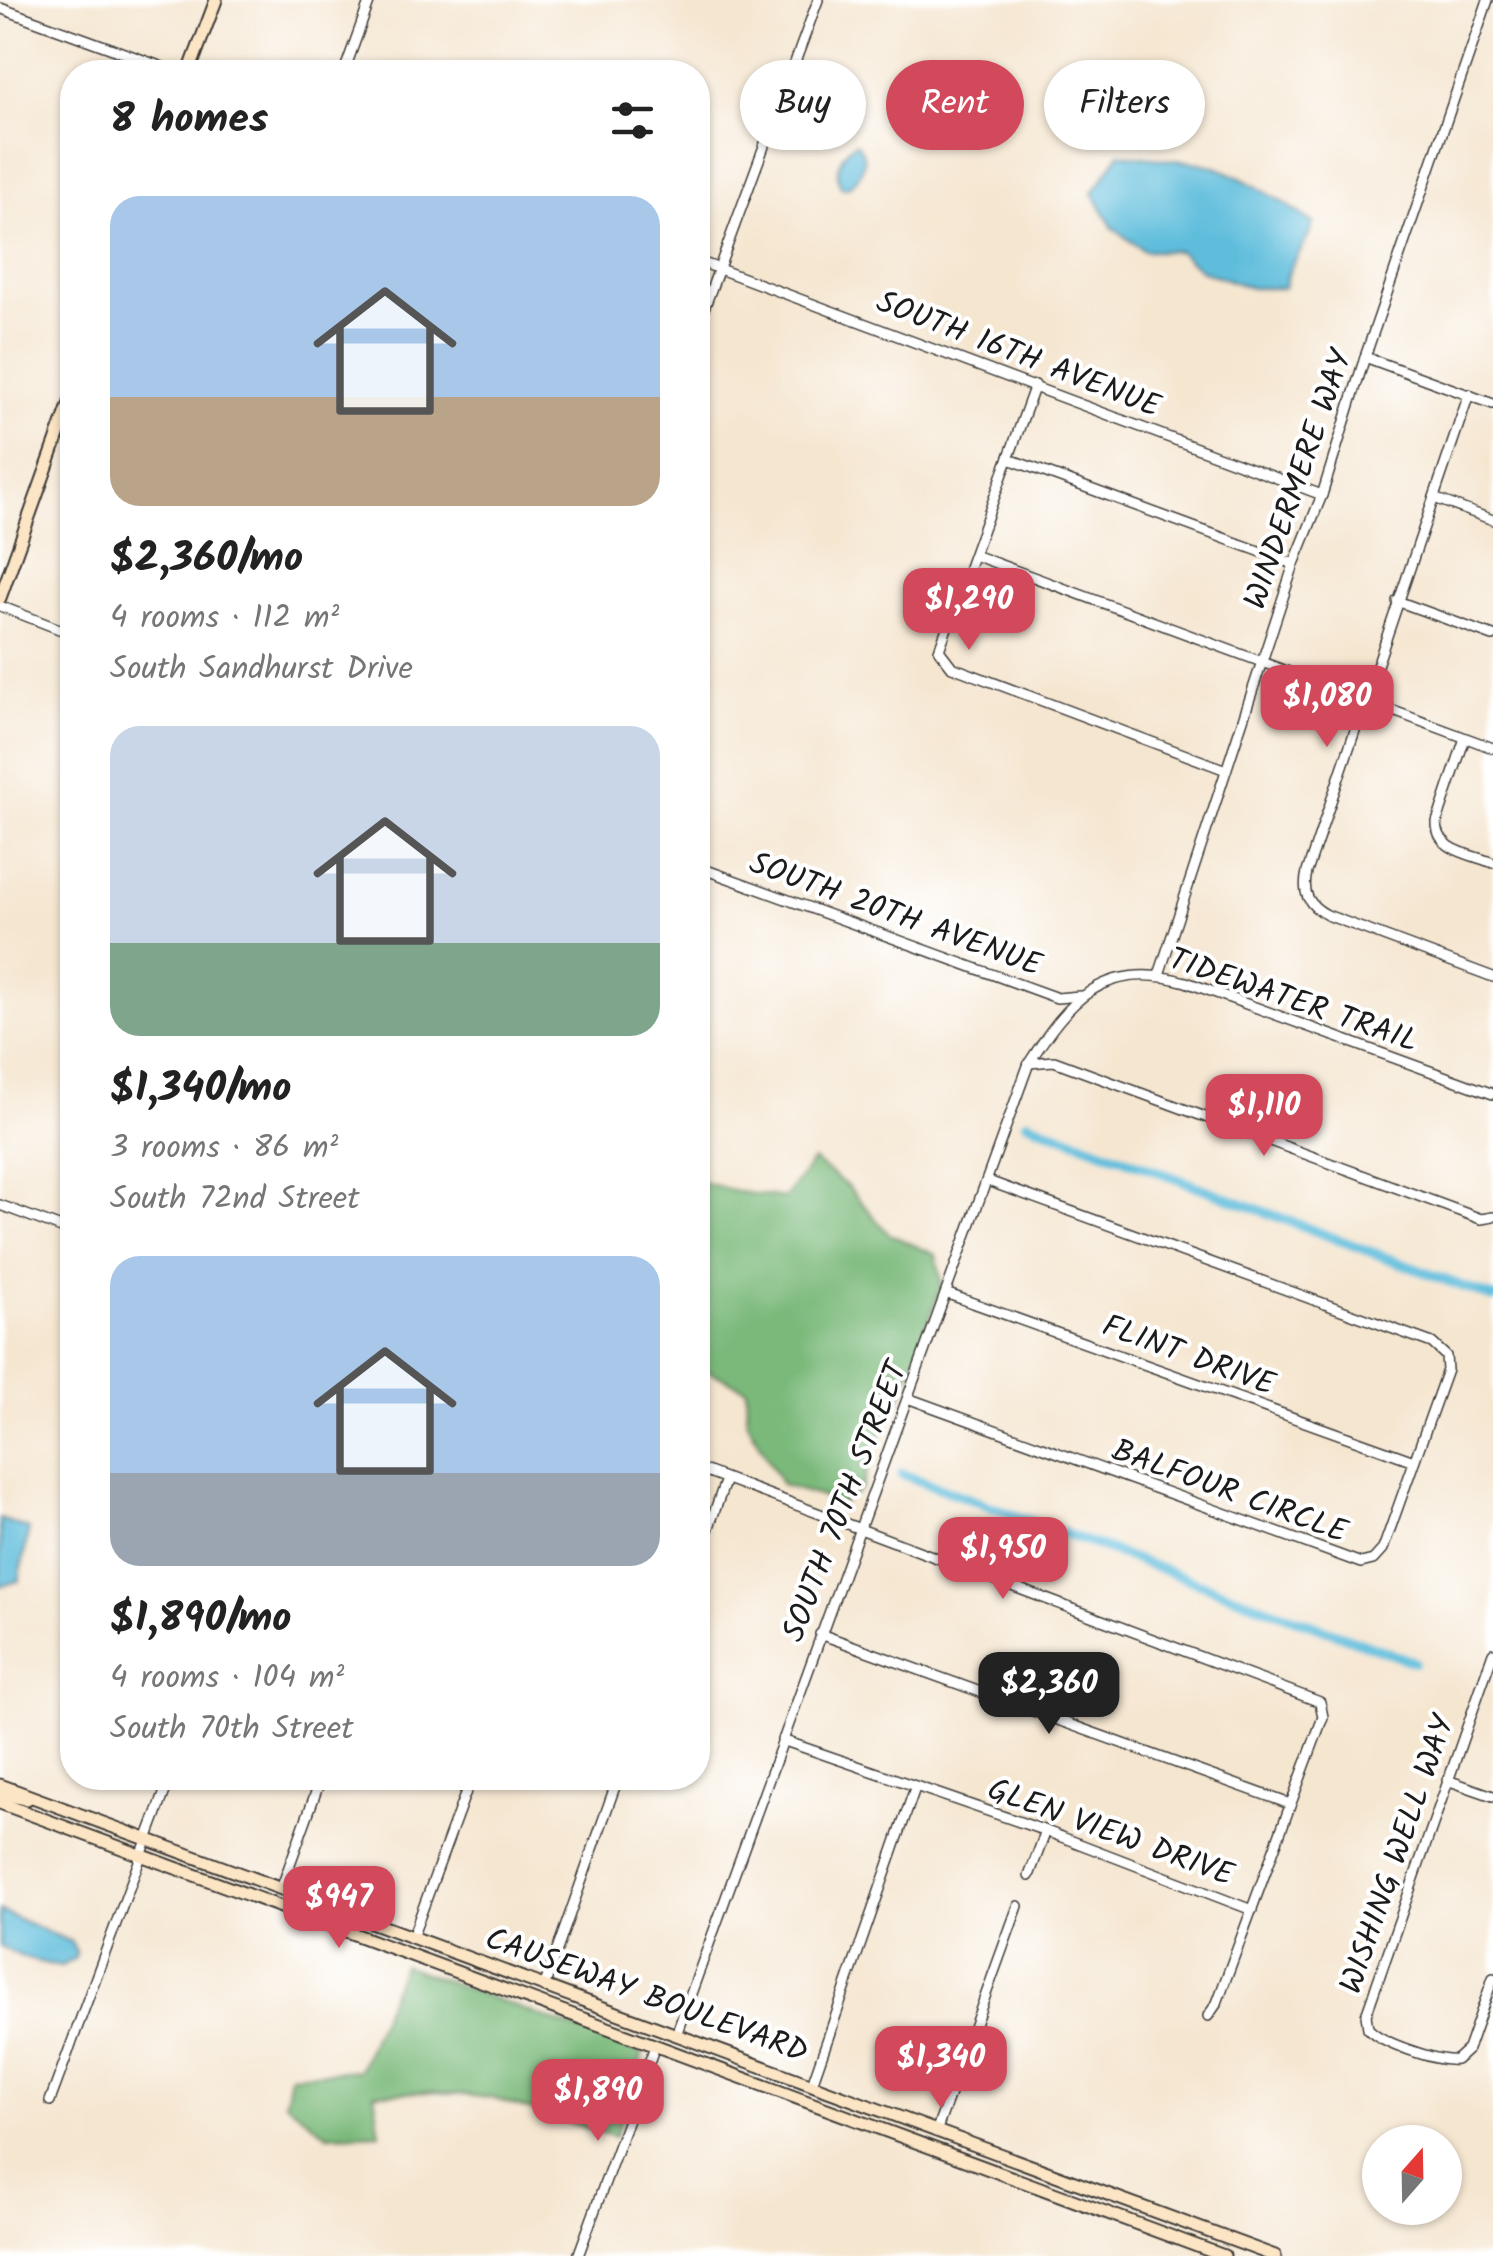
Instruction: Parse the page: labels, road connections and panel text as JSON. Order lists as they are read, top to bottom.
{
  "streets": {
    "main road": ["CAUSEWAY BOULEVARD"],
    "street": [
      "SOUTH 16TH AVENUE",
      "WINDERMERE WAY",
      "SOUTH 20TH AVENUE",
      "TIDEWATER TRAIL",
      "FLINT DRIVE",
      "BALFOUR CIRCLE",
      "SOUTH 70TH STREET",
      "GLEN VIEW DRIVE",
      "WISHING WELL WAY"
    ]
  },
  "crossings": [
    ["SOUTH 16TH AVENUE", "WINDERMERE WAY"],
    ["WINDERMERE WAY", "TIDEWATER TRAIL"],
    ["SOUTH 20TH AVENUE", "TIDEWATER TRAIL"],
    ["SOUTH 20TH AVENUE", "SOUTH 70TH STREET"],
    ["TIDEWATER TRAIL", "SOUTH 70TH STREET"],
    ["FLINT DRIVE", "BALFOUR CIRCLE"],
    ["FLINT DRIVE", "SOUTH 70TH STREET"],
    ["BALFOUR CIRCLE", "SOUTH 70TH STREET"],
    ["SOUTH 70TH STREET", "GLEN VIEW DRIVE"],
    ["SOUTH 70TH STREET", "CAUSEWAY BOULEVARD"]
  ],
  "north": "top",
  "page": {
    "chip": ["Buy", "Rent", "Filters"],
    "heading": "8 homes",
    "list": [
      {
        "name": "$2,360/mo",
        "note": "4 rooms · 112 m² · South Sandhurst Drive"
      },
      {
        "name": "$1,340/mo",
        "note": "3 rooms · 86 m² · South 72nd Street"
      },
      {
        "name": "$1,890/mo",
        "note": "4 rooms · 104 m² · South 70th Street"
      }
    ],
    "price": [
      "$1,290",
      "$1,080",
      "$1,110",
      "$1,950",
      "$2,360",
      "$947",
      "$1,340",
      "$1,890"
    ]
  }
}
